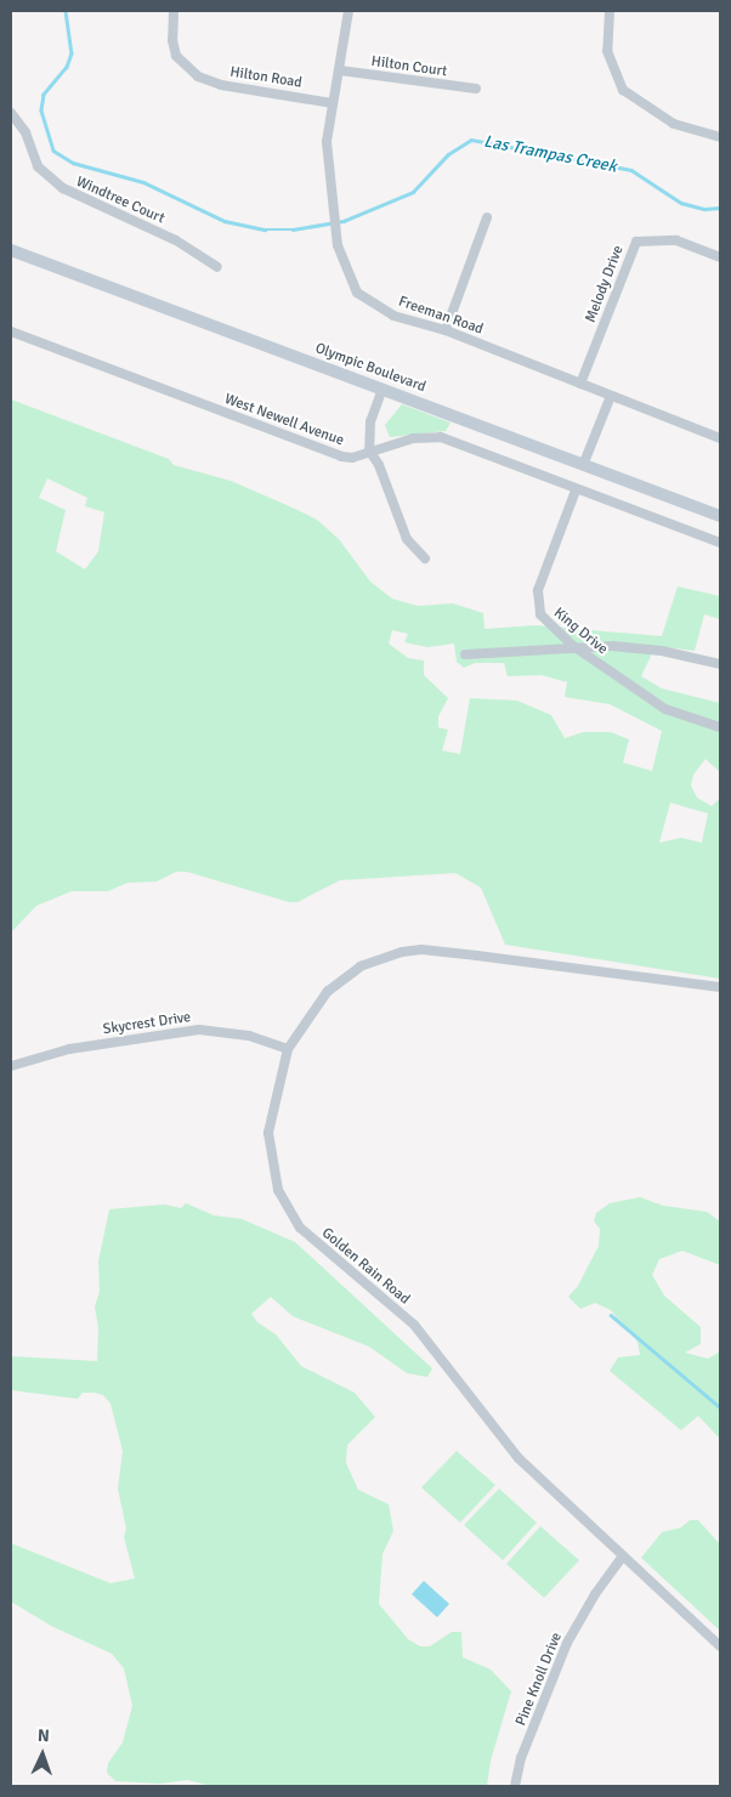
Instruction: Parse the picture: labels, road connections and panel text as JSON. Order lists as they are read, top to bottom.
{
  "streets": {
    "main road": ["Olympic Boulevard"],
    "street": [
      "Hilton Court",
      "Hilton Road",
      "Windtree Court",
      "Melody Drive",
      "Freeman Road",
      "West Newell Avenue",
      "King Drive",
      "Skycrest Drive",
      "Golden Rain Road",
      "Pine Knoll Drive"
    ]
  },
  "crossings": [
    ["Hilton Court", "Freeman Road"],
    ["Hilton Road", "Freeman Road"],
    ["Melody Drive", "Freeman Road"],
    ["West Newell Avenue", "King Drive"],
    ["Skycrest Drive", "Golden Rain Road"],
    ["Golden Rain Road", "Pine Knoll Drive"]
  ],
  "water": ["Las Trampas Creek"],
  "north": "top"
}
